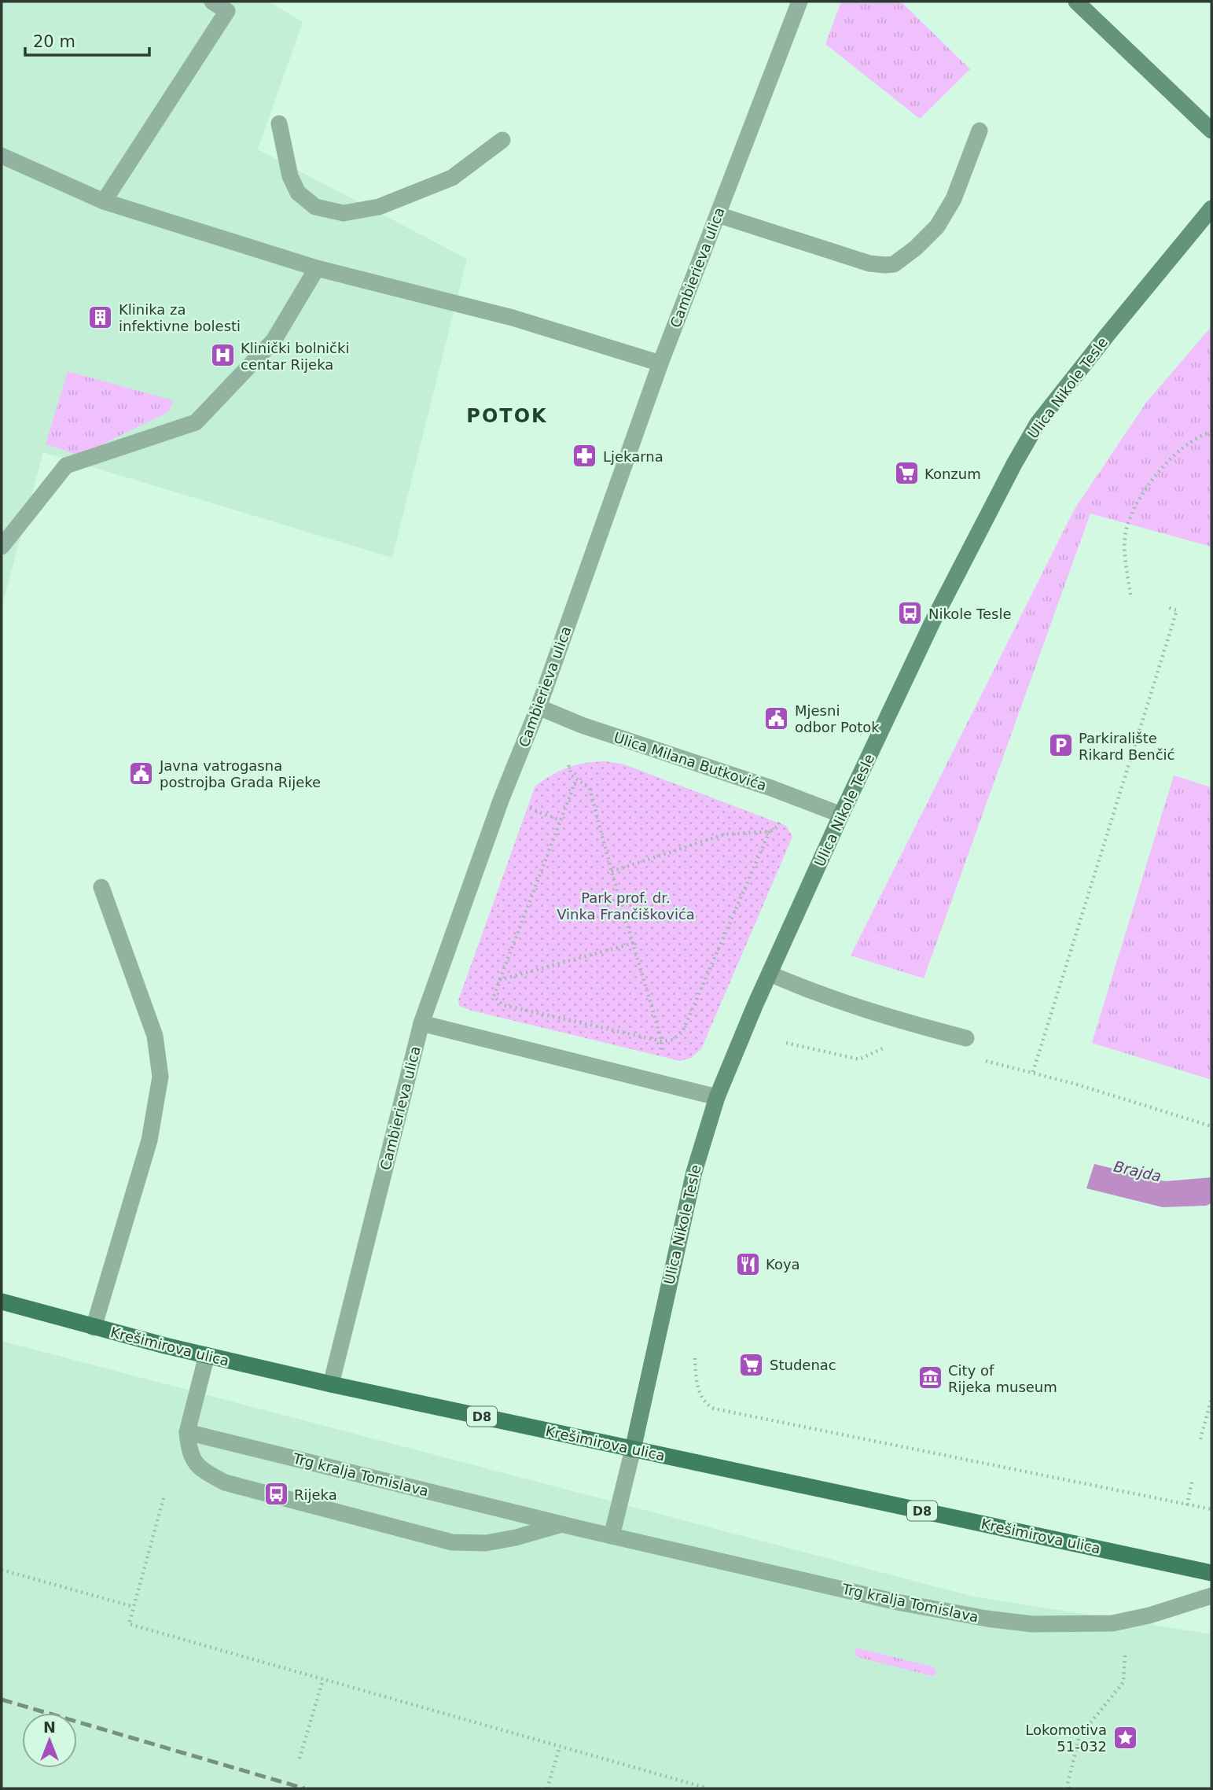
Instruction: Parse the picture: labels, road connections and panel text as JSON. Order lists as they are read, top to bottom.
{
  "streets": {
    "main road": ["Ulica Nikole Tesle", "Krešimirova ulica", "D8"],
    "street": ["Cambierieva ulica", "Ulica Milana Butkovića", "Trg kralja Tomislava"]
  },
  "crossings": [
    ["Cambierieva ulica", "Ulica Milana Butkovića"],
    ["Cambierieva ulica", "Krešimirova ulica"],
    ["Ulica Nikole Tesle", "Ulica Milana Butkovića"],
    ["Ulica Nikole Tesle", "Krešimirova ulica"]
  ],
  "districts": ["POTOK"],
  "water": ["Brajda"],
  "parks": ["Park prof. dr. Vinka Frančiškovića"],
  "places": {
    "building": ["Klinika za infektivne bolesti"],
    "hospital": ["Klinički bolnički centar Rijeka"],
    "pharmacy": ["Ljekarna"],
    "supermarket": ["Konzum", "Studenac"],
    "bus stop": ["Nikole Tesle", "Rijeka"],
    "public building": ["Mjesni odbor Potok", "Javna vatrogasna postrojba Grada Rijeke"],
    "parking": ["Parkiralište Rikard Benčić"],
    "restaurant": ["Koya"],
    "museum": ["City of Rijeka museum"],
    "place": ["Lokomotiva 51-032"]
  },
  "scale_bar": "20 m",
  "north": "top"
}
